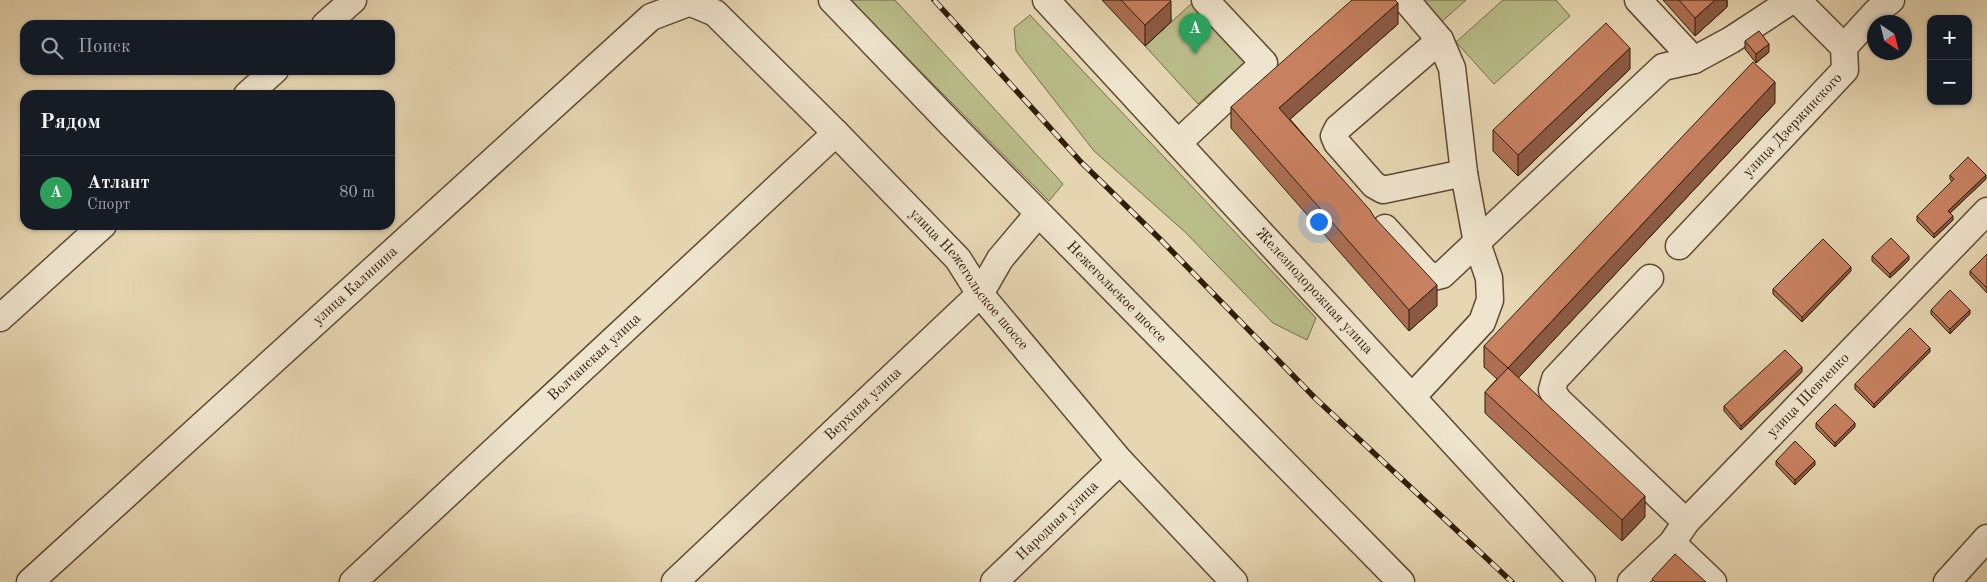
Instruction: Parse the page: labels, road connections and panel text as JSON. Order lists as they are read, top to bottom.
{
  "streets": {
    "street": [
      "улица Дзержинского",
      "улица Нежегольское шоссе",
      "улица Калинина",
      "Железнодорожная улица",
      "Нежегольское шоссе",
      "Волчанская улица",
      "улица Шевченко",
      "Верхняя улица",
      "Народная улица"
    ]
  },
  "crossings": [
    ["улица Нежегольское шоссе", "улица Калинина"],
    ["улица Нежегольское шоссе", "Волчанская улица"],
    ["улица Нежегольское шоссе", "Верхняя улица"],
    ["улица Нежегольское шоссе", "Народная улица"],
    ["Нежегольское шоссе", "Верхняя улица"]
  ],
  "north": "bottom right",
  "page": {
    "pins": "A",
    "map_buttons": ["+", "−"],
    "search": "Поиск",
    "heading": "Рядом",
    "list": [
      {
        "mark": "A",
        "name": "Атлант",
        "note": "Спорт",
        "value": "80 m"
      }
    ]
  }
}
